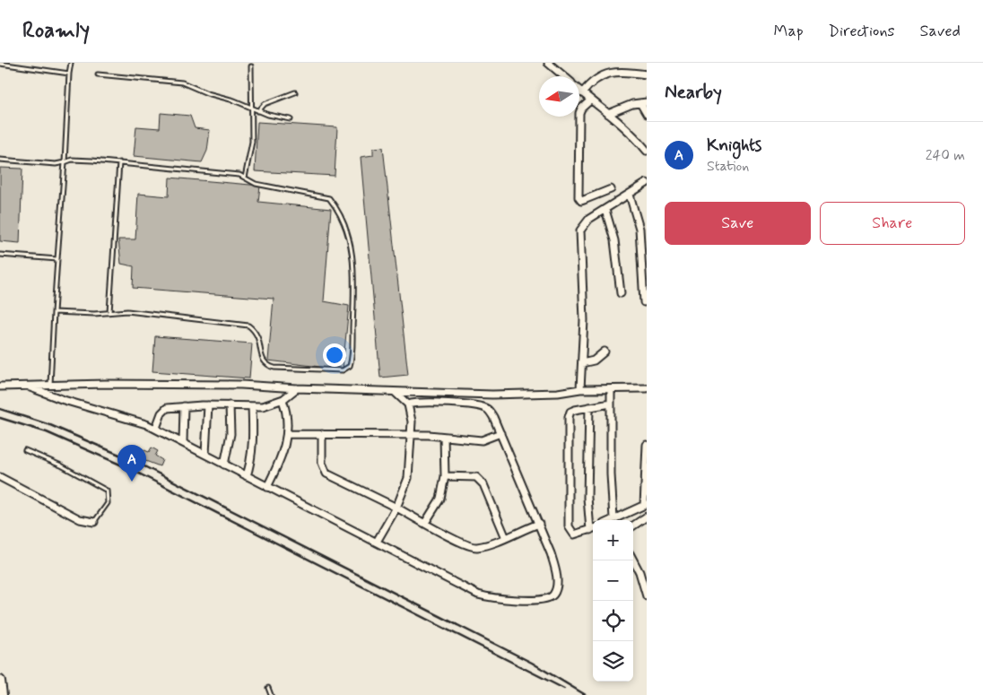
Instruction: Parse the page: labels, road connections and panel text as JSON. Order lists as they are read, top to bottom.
{
  "north": "left",
  "page": {
    "header": "Roamly",
    "nav": ["Map", "Directions", "Saved"],
    "heading": "Nearby",
    "list": [
      {
        "mark": "A",
        "name": "Knights",
        "note": "Station",
        "value": "240 m"
      }
    ],
    "buttons": ["Save", "Share"],
    "pins": "A",
    "map_buttons": ["+", "−"]
  }
}
